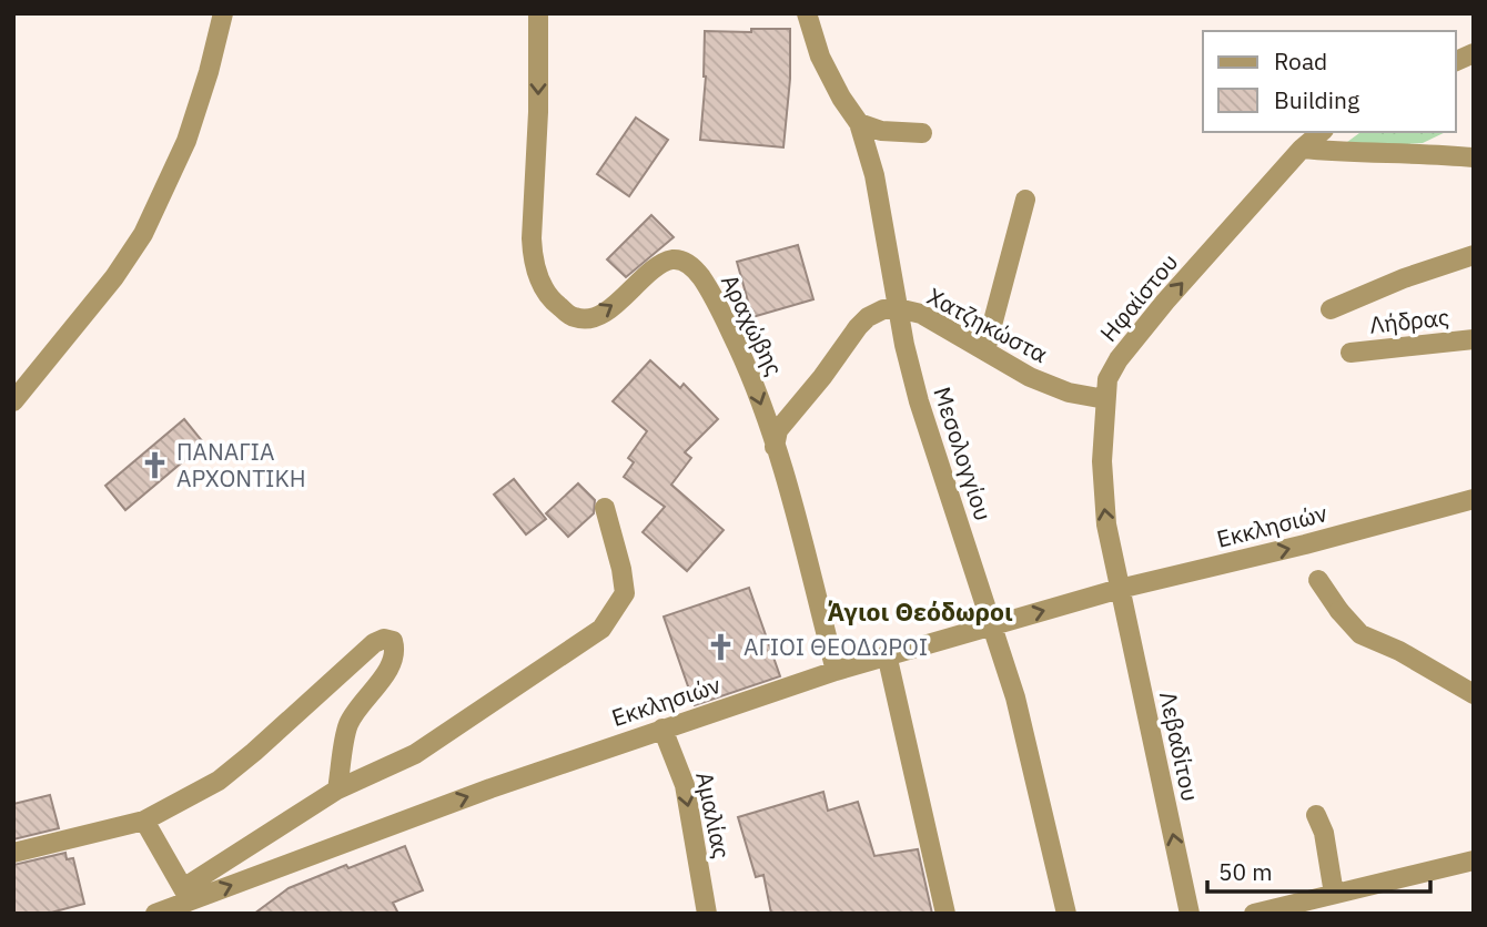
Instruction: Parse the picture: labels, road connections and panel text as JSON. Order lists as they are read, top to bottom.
{
  "streets": {
    "street": [
      "Ηφαίστου",
      "Λήδρας",
      "Αραχώβης",
      "Χατζηκώστα",
      "Μεσολογγίου",
      "Εκκλησιών",
      "Λεβαδίτου",
      "Αμαλίας"
    ]
  },
  "crossings": [
    ["Ηφαίστου", "Χατζηκώστα"],
    ["Ηφαίστου", "Εκκλησιών"],
    ["Ηφαίστου", "Λεβαδίτου"],
    ["Αραχώβης", "Χατζηκώστα"],
    ["Αραχώβης", "Εκκλησιών"],
    ["Χατζηκώστα", "Μεσολογγίου"],
    ["Μεσολογγίου", "Εκκλησιών"],
    ["Εκκλησιών", "Λεβαδίτου"],
    ["Εκκλησιών", "Αμαλίας"]
  ],
  "one_way": ["Εκκλησιών", "Λεβαδίτου", "Αμαλίας"],
  "districts": ["Άγιοι Θεόδωροι"],
  "places": {
    "church": ["ΠΑΝΑΓΙΑ ΑΡΧΟΝΤΙΚΗ", "ΑΓΙΟΙ ΘΕΟΔΩΡΟΙ"]
  },
  "legend": ["Road", "Building"],
  "scale_bar": "50 m"
}
